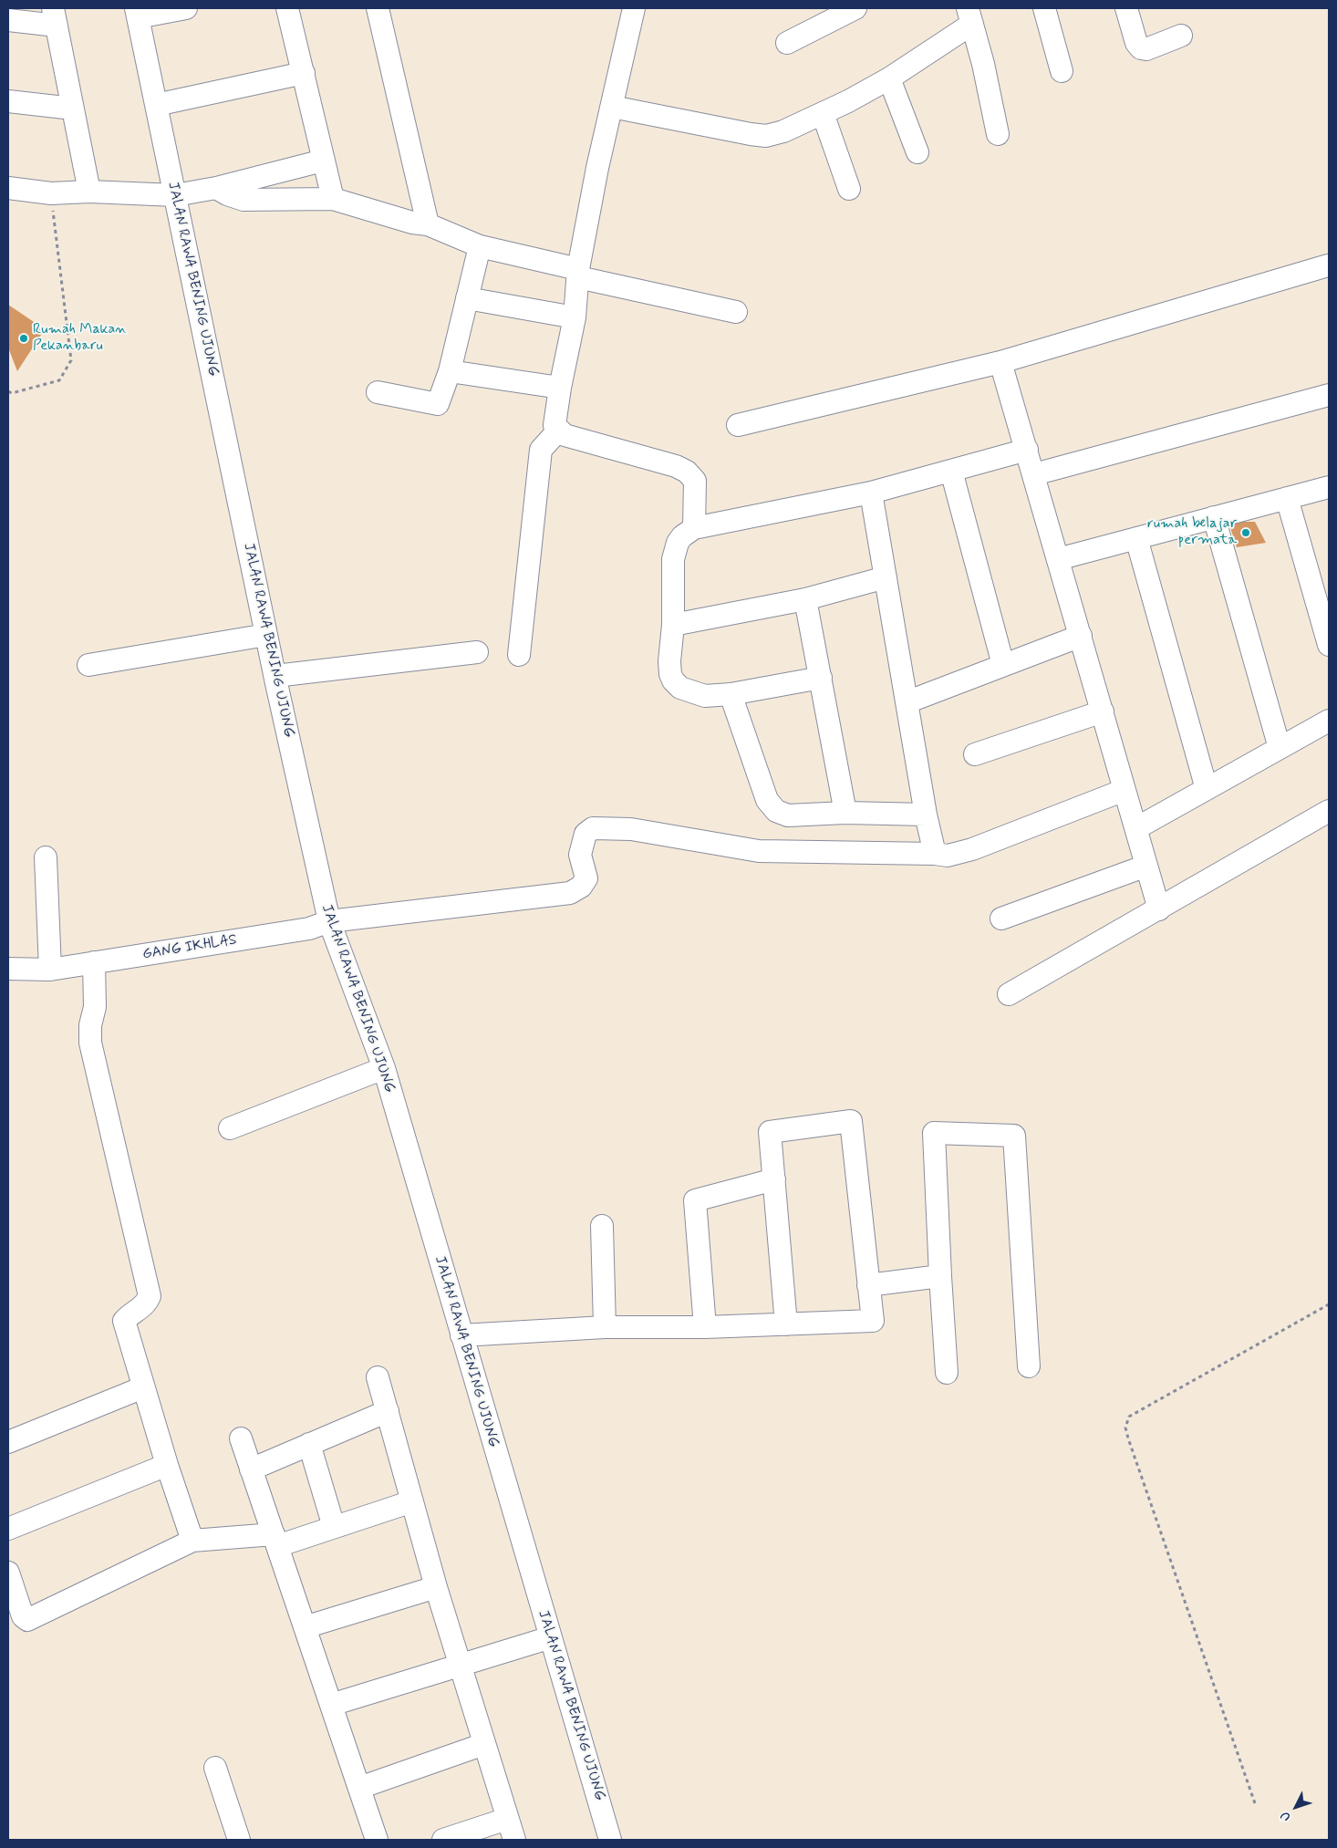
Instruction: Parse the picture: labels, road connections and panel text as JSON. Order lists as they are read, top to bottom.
{
  "streets": {
    "street": ["JALAN RAWA BENING UJUNG", "GANG IKHLAS"]
  },
  "crossings": [
    ["JALAN RAWA BENING UJUNG", "GANG IKHLAS"]
  ],
  "places": ["Rumah Makan Pekanbaru", "rumah belajar permata"],
  "north": "bottom left"
}
